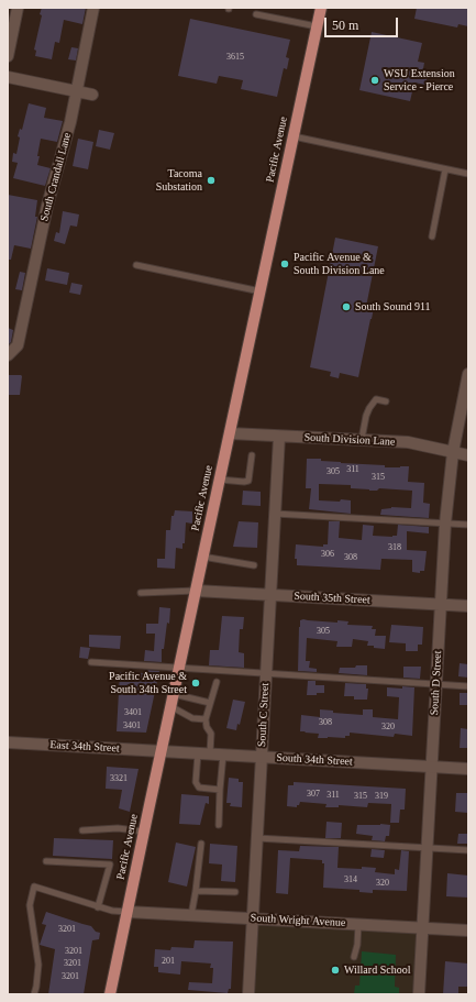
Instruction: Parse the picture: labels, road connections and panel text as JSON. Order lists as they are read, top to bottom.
{
  "streets": {
    "main road": ["Pacific Avenue"],
    "street": [
      "South Crandall Lane",
      "South Division Lane",
      "South 35th Street",
      "South D Street",
      "South C Street",
      "East 34th Street",
      "South 34th Street",
      "South Wright Avenue"
    ]
  },
  "crossings": [
    ["Pacific Avenue", "South Division Lane"],
    ["Pacific Avenue", "South 35th Street"],
    ["Pacific Avenue", "East 34th Street"],
    ["Pacific Avenue", "South 34th Street"],
    ["Pacific Avenue", "South Wright Avenue"],
    ["South Division Lane", "South D Street"],
    ["South Division Lane", "South C Street"],
    ["South 35th Street", "South D Street"],
    ["South 35th Street", "South C Street"],
    ["South D Street", "South 34th Street"],
    ["South D Street", "South Wright Avenue"],
    ["South C Street", "South 34th Street"],
    ["South C Street", "South Wright Avenue"],
    ["East 34th Street", "South 34th Street"]
  ],
  "places": [
    "WSU Extension Service - Pierce",
    "Tacoma Substation",
    "Pacific Avenue & South Division Lane",
    "South Sound 911",
    "Pacific Avenue & South 34th Street",
    "Willard School"
  ],
  "house_numbers": [
    "3615",
    "311",
    "305",
    "315",
    "318",
    "306",
    "308",
    "305",
    "3401",
    "308",
    "3401",
    "320",
    "3321",
    "307",
    "311",
    "315",
    "319",
    "314",
    "320",
    "3201",
    "3201",
    "201",
    "3201",
    "3201"
  ],
  "scale_bar": "50 m"
}
